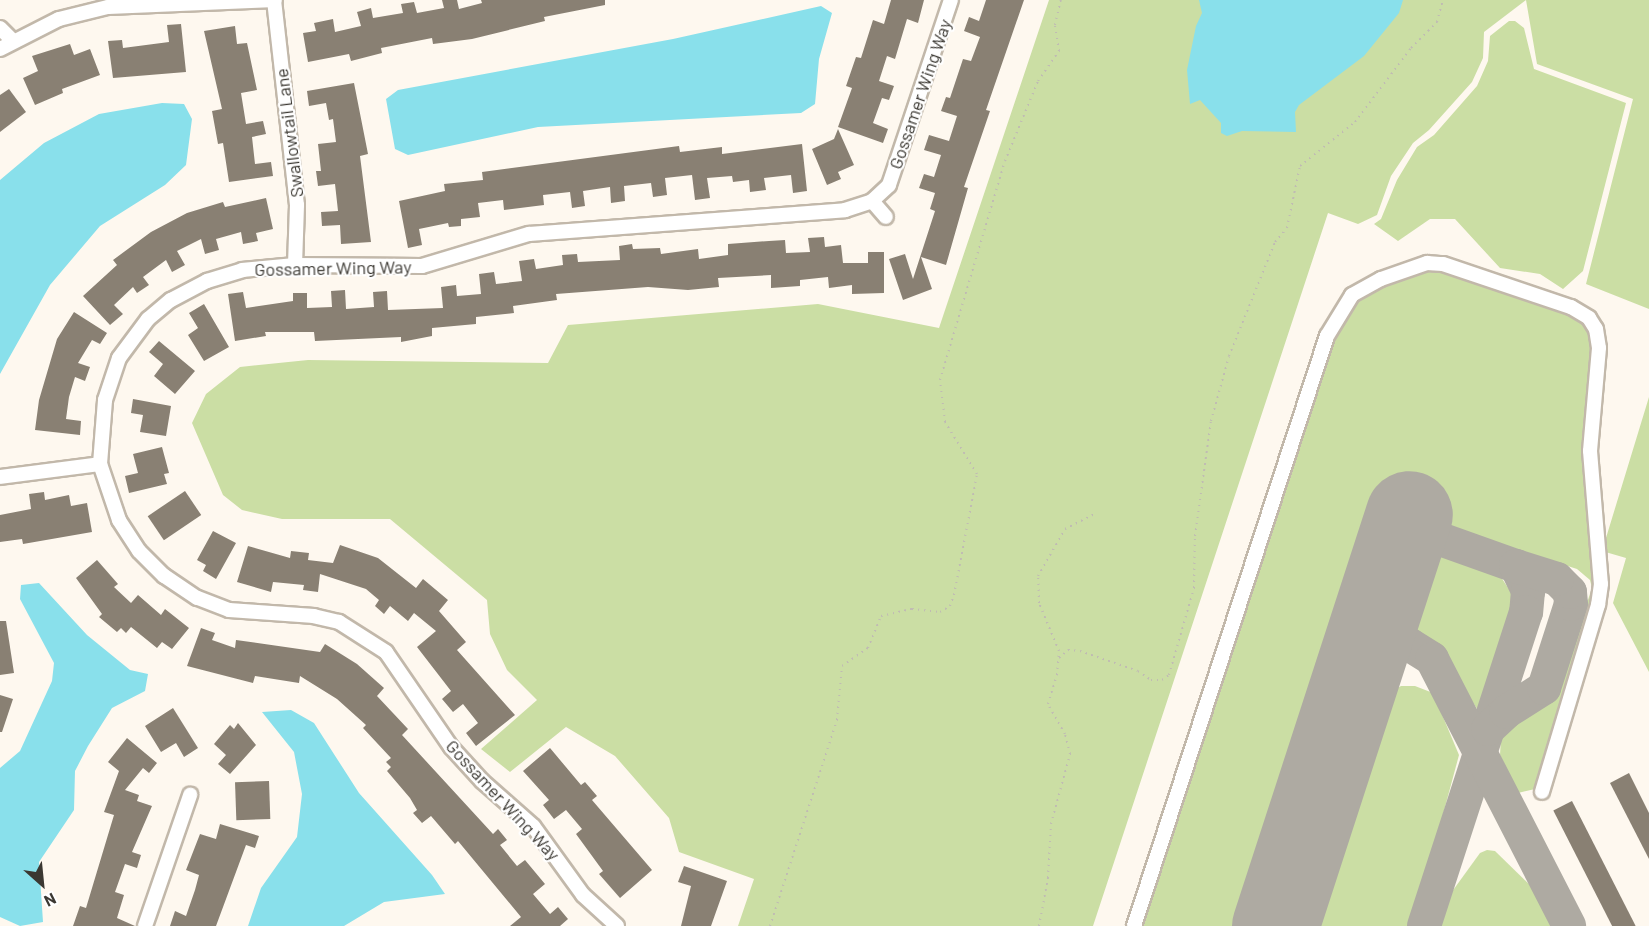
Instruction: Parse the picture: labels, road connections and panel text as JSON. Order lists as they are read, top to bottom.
{
  "streets": {
    "street": ["Gossamer Wing Way", "Swallowtail Lane"]
  },
  "crossings": [
    ["Gossamer Wing Way", "Swallowtail Lane"]
  ],
  "north": "bottom right"
}
